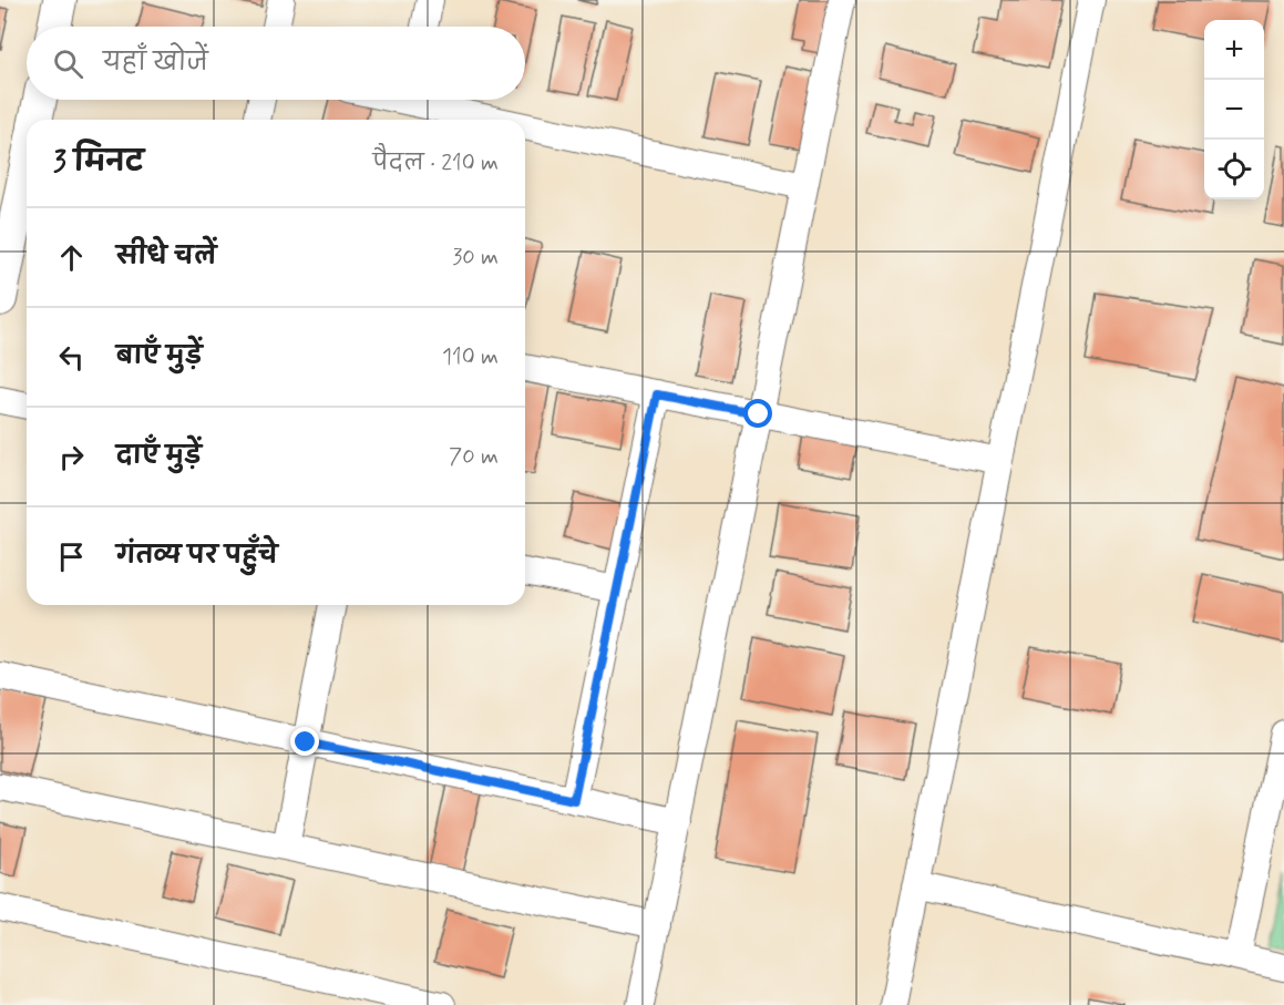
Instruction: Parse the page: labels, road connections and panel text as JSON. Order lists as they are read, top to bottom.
{
  "page": {
    "map_buttons": ["+", "−"],
    "search": "यहाँ खोजें",
    "heading": ["3 मिनट", "पैदल · 210 m"],
    "list": [
      ["सीधे चलें", "30 m"],
      ["बाएँ मुड़ें", "110 m"],
      ["दाएँ मुड़ें", "70 m"],
      "गंतव्य पर पहुँचे"
    ]
  }
}
